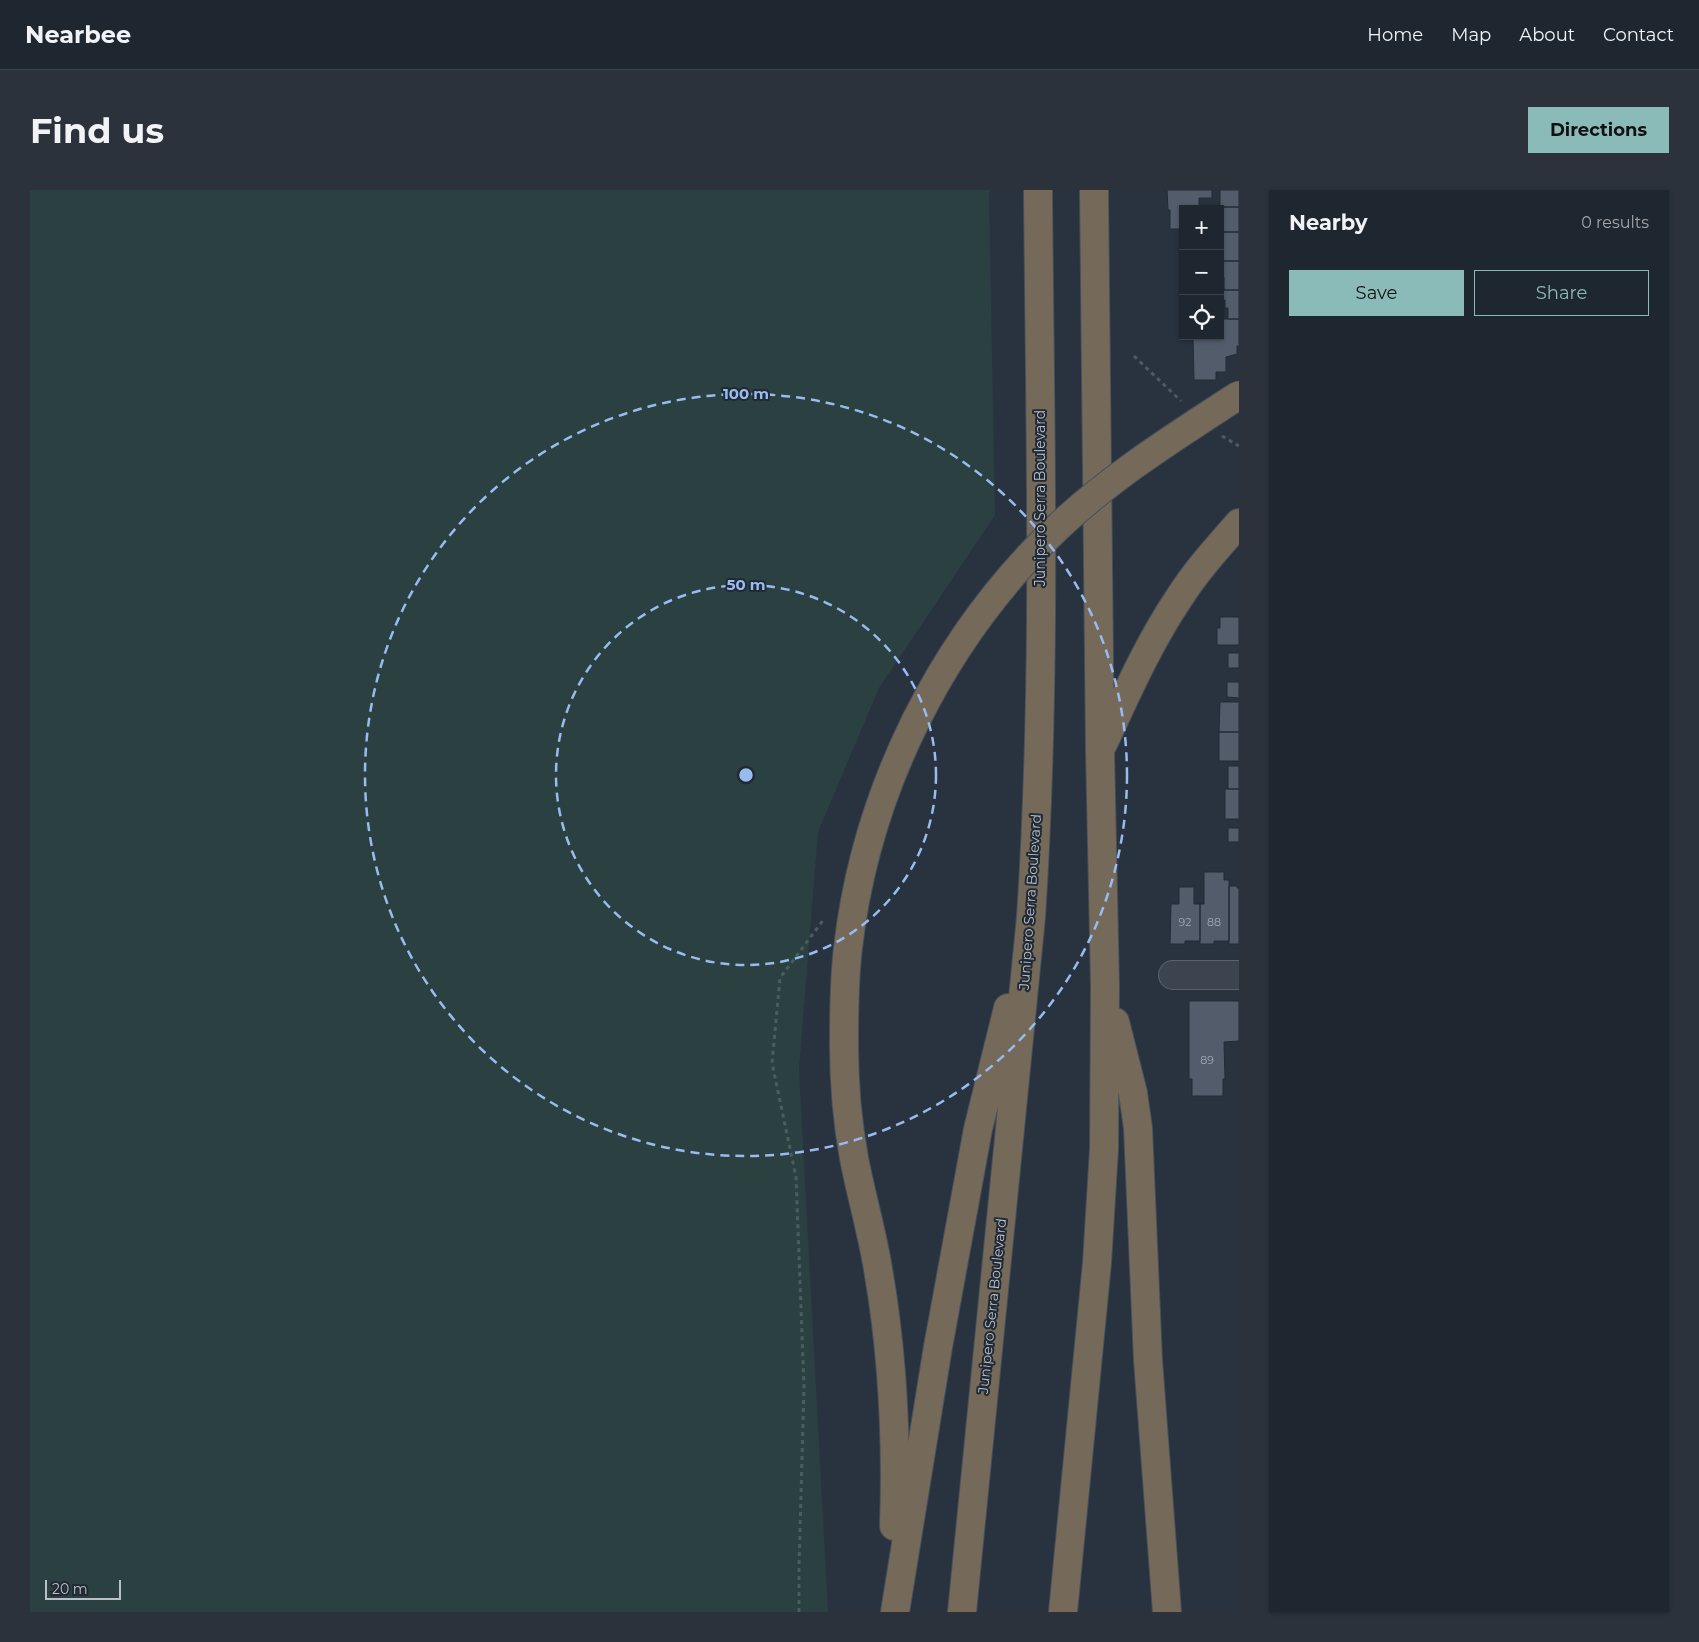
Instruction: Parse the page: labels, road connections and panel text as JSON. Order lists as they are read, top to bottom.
{
  "streets": {
    "highway": ["Junipero Serra Boulevard"]
  },
  "house_numbers": ["92", "88", "89"],
  "scale_bar": "20 m",
  "page": {
    "header": "Nearbee",
    "nav": [
      "Home",
      "Map",
      "About",
      "Contact"
    ],
    "buttons": [
      "Directions",
      ["Save", "Share"]
    ],
    "title": "Find us",
    "heading": ["Nearby", "0 results"],
    "map_buttons": ["+", "−"],
    "scale": "20 m"
  },
  "rings": ["100 m", "50 m"]
}
